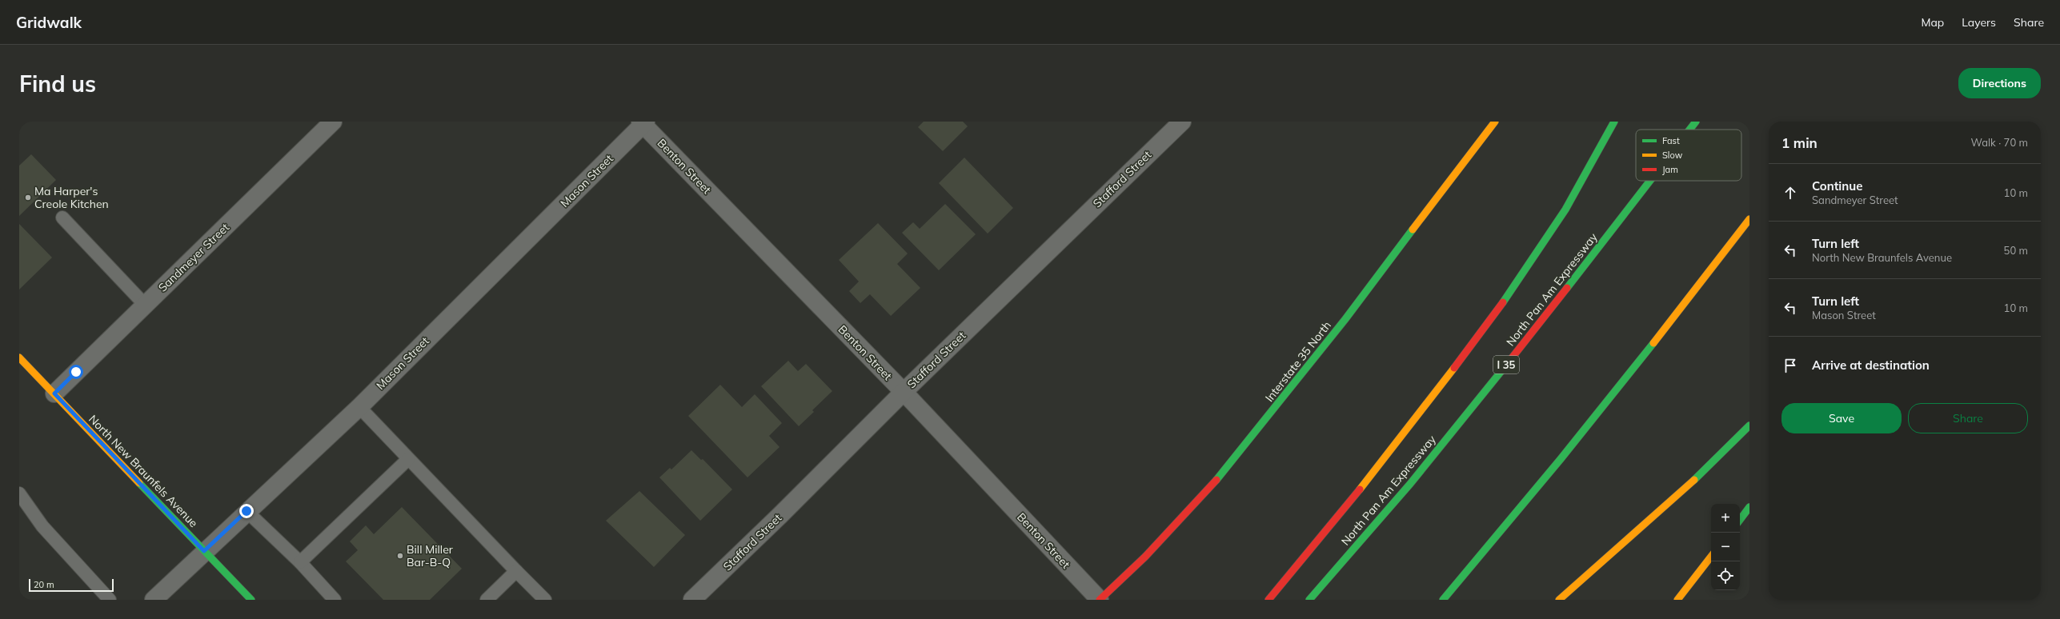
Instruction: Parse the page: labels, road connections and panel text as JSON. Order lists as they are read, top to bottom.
{
  "streets": {
    "main road": [
      "North Pan Am Expressway",
      "Interstate 35 North",
      "I 35",
      "North New Braunfels Avenue"
    ],
    "street": [
      "Benton Street",
      "Stafford Street",
      "Mason Street",
      "Sandmeyer Street"
    ]
  },
  "crossings": [
    ["Benton Street", "Stafford Street"],
    ["Benton Street", "Mason Street"],
    ["Benton Street", "Interstate 35 North"],
    ["Mason Street", "North New Braunfels Avenue"],
    ["Sandmeyer Street", "North New Braunfels Avenue"]
  ],
  "places": ["Ma Harper's Creole Kitchen", "Bill Miller Bar-B-Q"],
  "legend": ["Fast", "Slow", "Jam"],
  "scale_bar": "20 m",
  "page": {
    "header": "Gridwalk",
    "nav": ["Map", "Layers", "Share"],
    "buttons": [
      "Directions",
      ["Save", "Share"]
    ],
    "title": "Find us",
    "heading": ["1 min", "Walk · 70 m"],
    "list": [
      ["Continue", "Sandmeyer Street", "10 m"],
      ["Turn left", "North New Braunfels Avenue", "50 m"],
      ["Turn left", "Mason Street", "10 m"],
      "Arrive at destination"
    ],
    "map_buttons": ["+", "−"],
    "scale": "20 m"
  }
}
